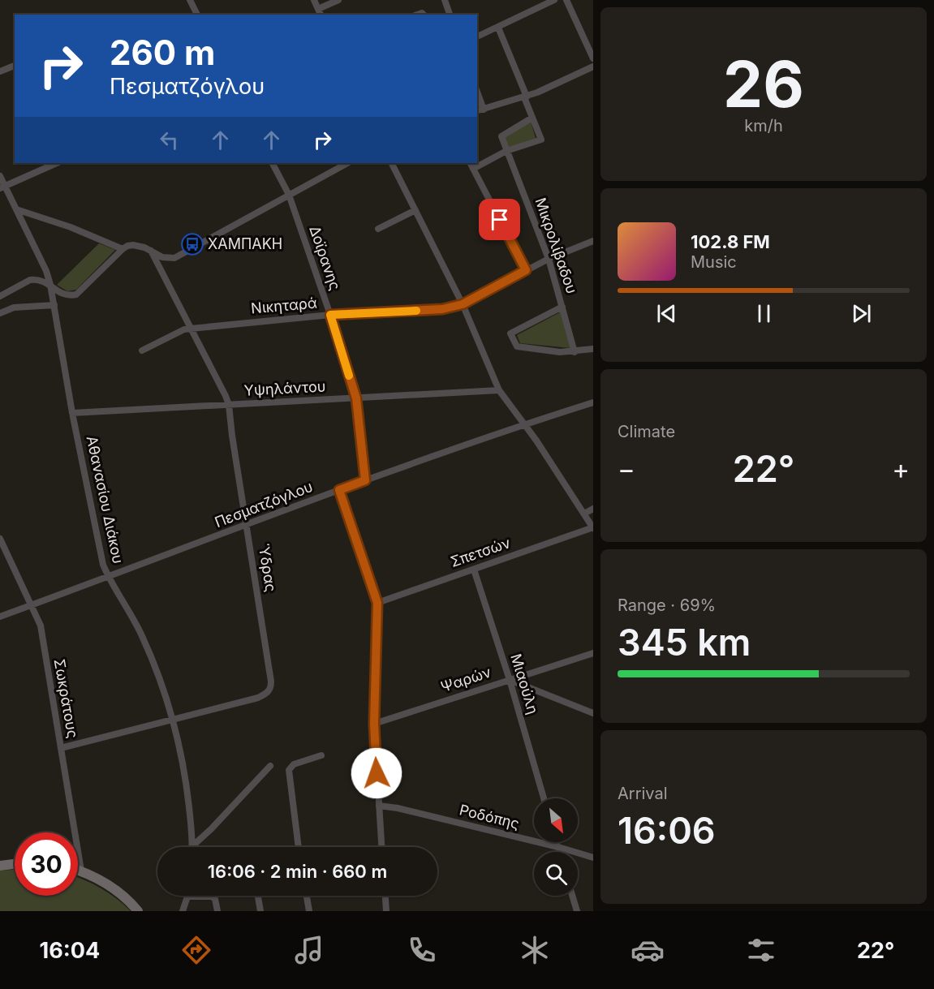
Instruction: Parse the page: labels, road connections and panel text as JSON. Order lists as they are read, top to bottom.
{
  "streets": {
    "street": [
      "Μικρολίβαδου",
      "Δοϊρανης",
      "Νικηταρά",
      "Υψηλάντου",
      "Αθανασίου Διάκου",
      "Πεσματζόγλου",
      "Σπετσών",
      "Ύδρας",
      "Ψαρών",
      "Μιαούλη",
      "Σωκράτους",
      "Ροδόπης"
    ]
  },
  "crossings": [
    ["Μικρολίβαδου", "Νικηταρά"],
    ["Δοϊρανης", "Νικηταρά"],
    ["Δοϊρανης", "Υψηλάντου"],
    ["Δοϊρανης", "Πεσματζόγλου"],
    ["Νικηταρά", "Ύδρας"],
    ["Υψηλάντου", "Αθανασίου Διάκου"],
    ["Υψηλάντου", "Ύδρας"],
    ["Αθανασίου Διάκου", "Πεσματζόγλου"],
    ["Αθανασίου Διάκου", "Ύδρας"],
    ["Πεσματζόγλου", "Ύδρας"],
    ["Πεσματζόγλου", "Σωκράτους"],
    ["Σπετσών", "Μιαούλη"],
    ["Ύδρας", "Σωκράτους"],
    ["Ψαρών", "Μιαούλη"]
  ],
  "places": {
    "bus stop": ["ΧΑΜΠΑΚΗ"]
  },
  "north": "bottom right",
  "page": {
    "tile": [
      ["26", "km/h"],
      "Climate",
      ["Range · 69%", "345 km"],
      ["Arrival", "16:06"]
    ],
    "turn": ["260 m", "Πεσματζόγλου"],
    "song": ["102.8 FM", "Music"],
    "heat": ["−", "22°", "+"],
    "limit": "30",
    "trip": "16:06 · 2 min · 660 m",
    "tabs": ["16:04", "22°"]
  }
}
